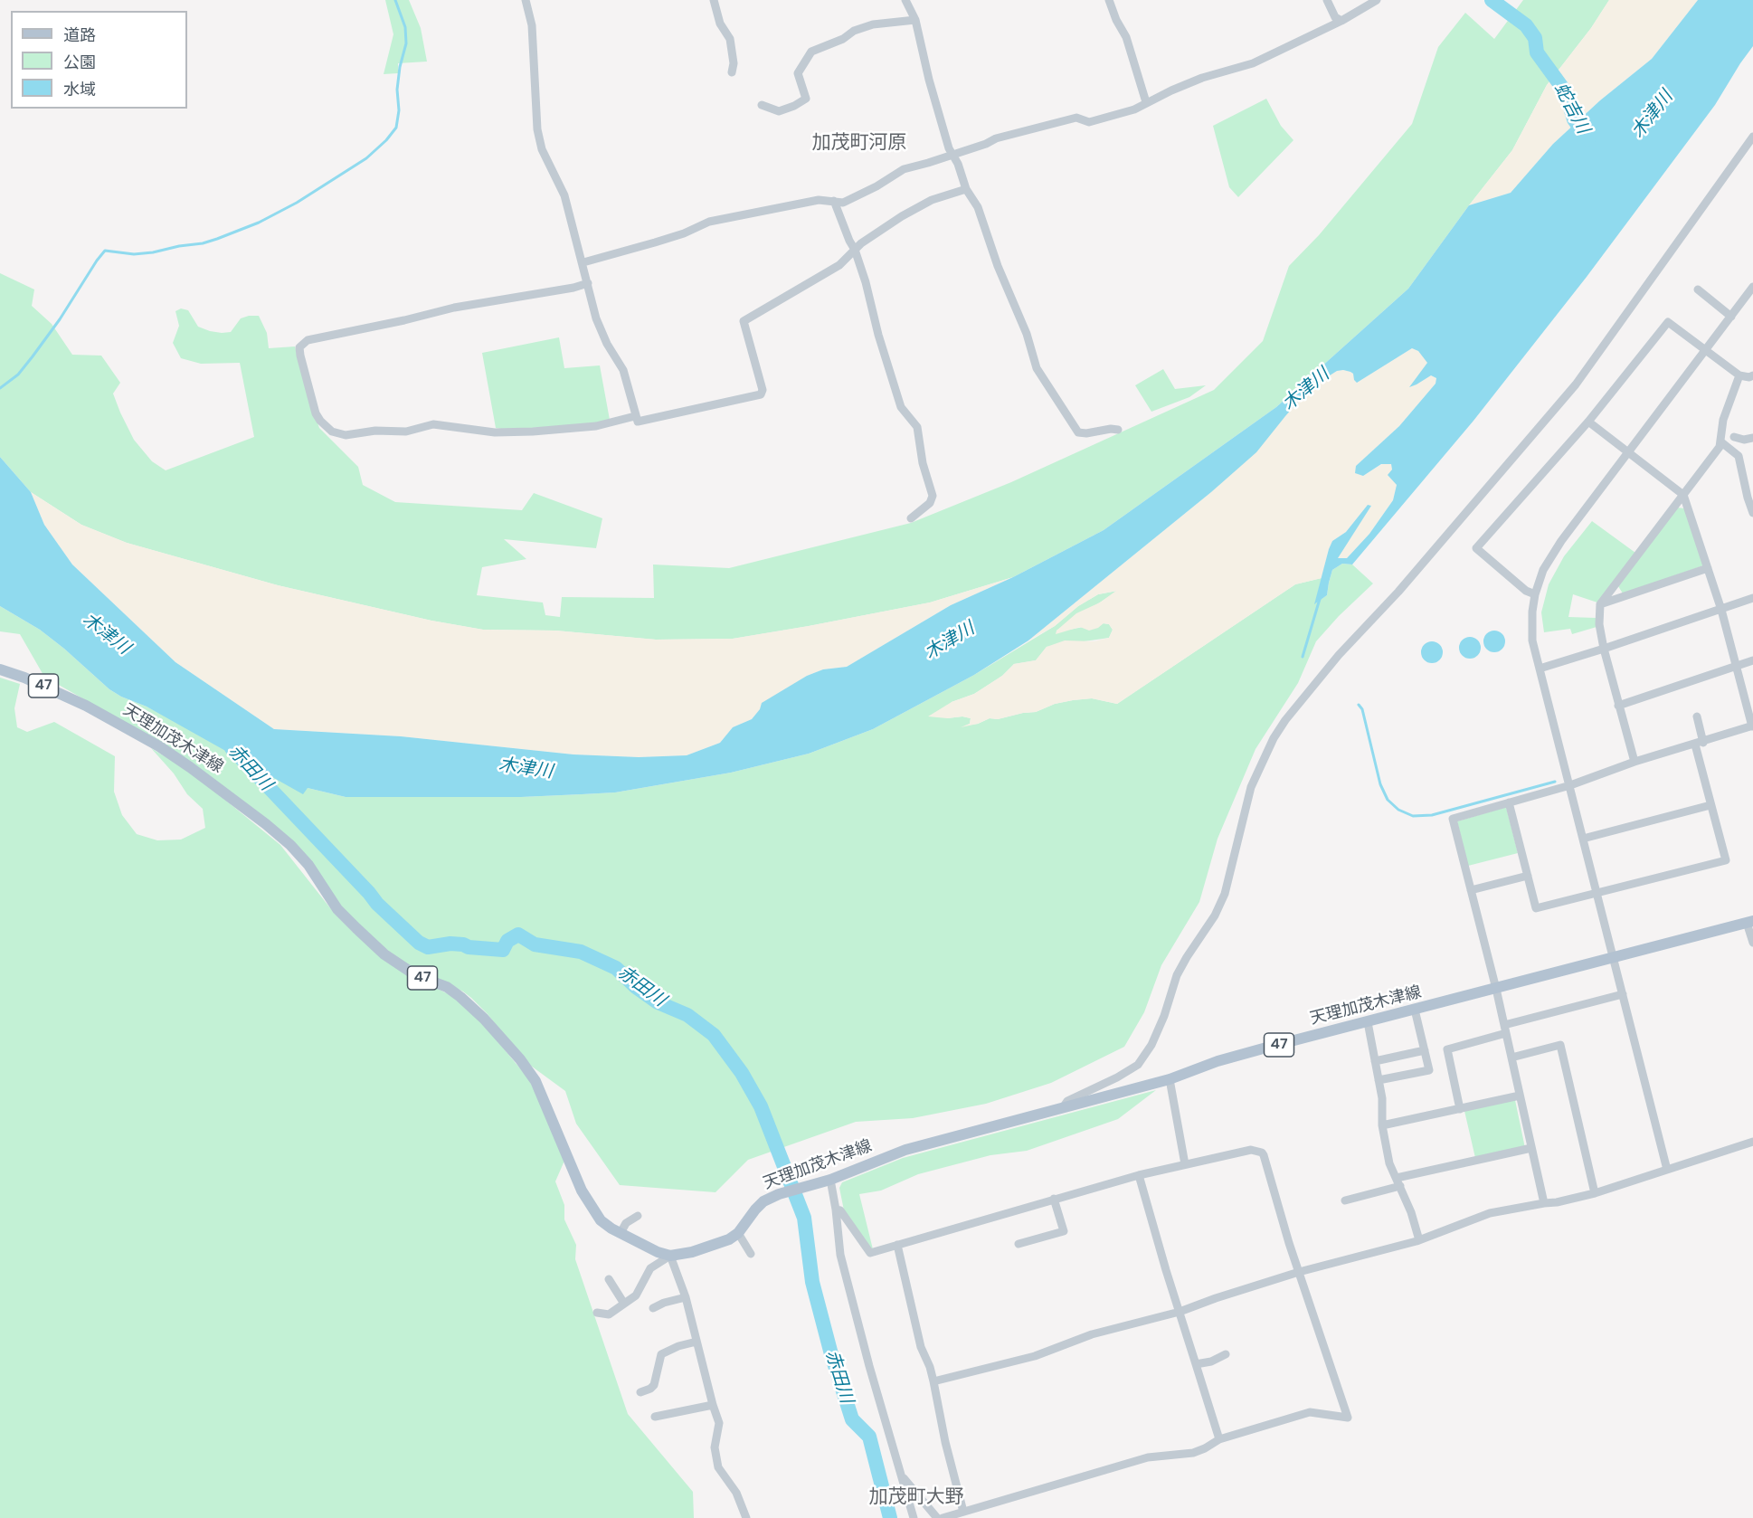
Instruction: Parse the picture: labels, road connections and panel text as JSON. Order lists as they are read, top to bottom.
{
  "streets": {
    "main road": ["47", "天理加茂木津線"]
  },
  "districts": ["加茂町河原", "加茂町大野"],
  "water": ["蛇吉川", "木津川", "赤田川"],
  "legend": ["道路", "公園", "水域"]
}
